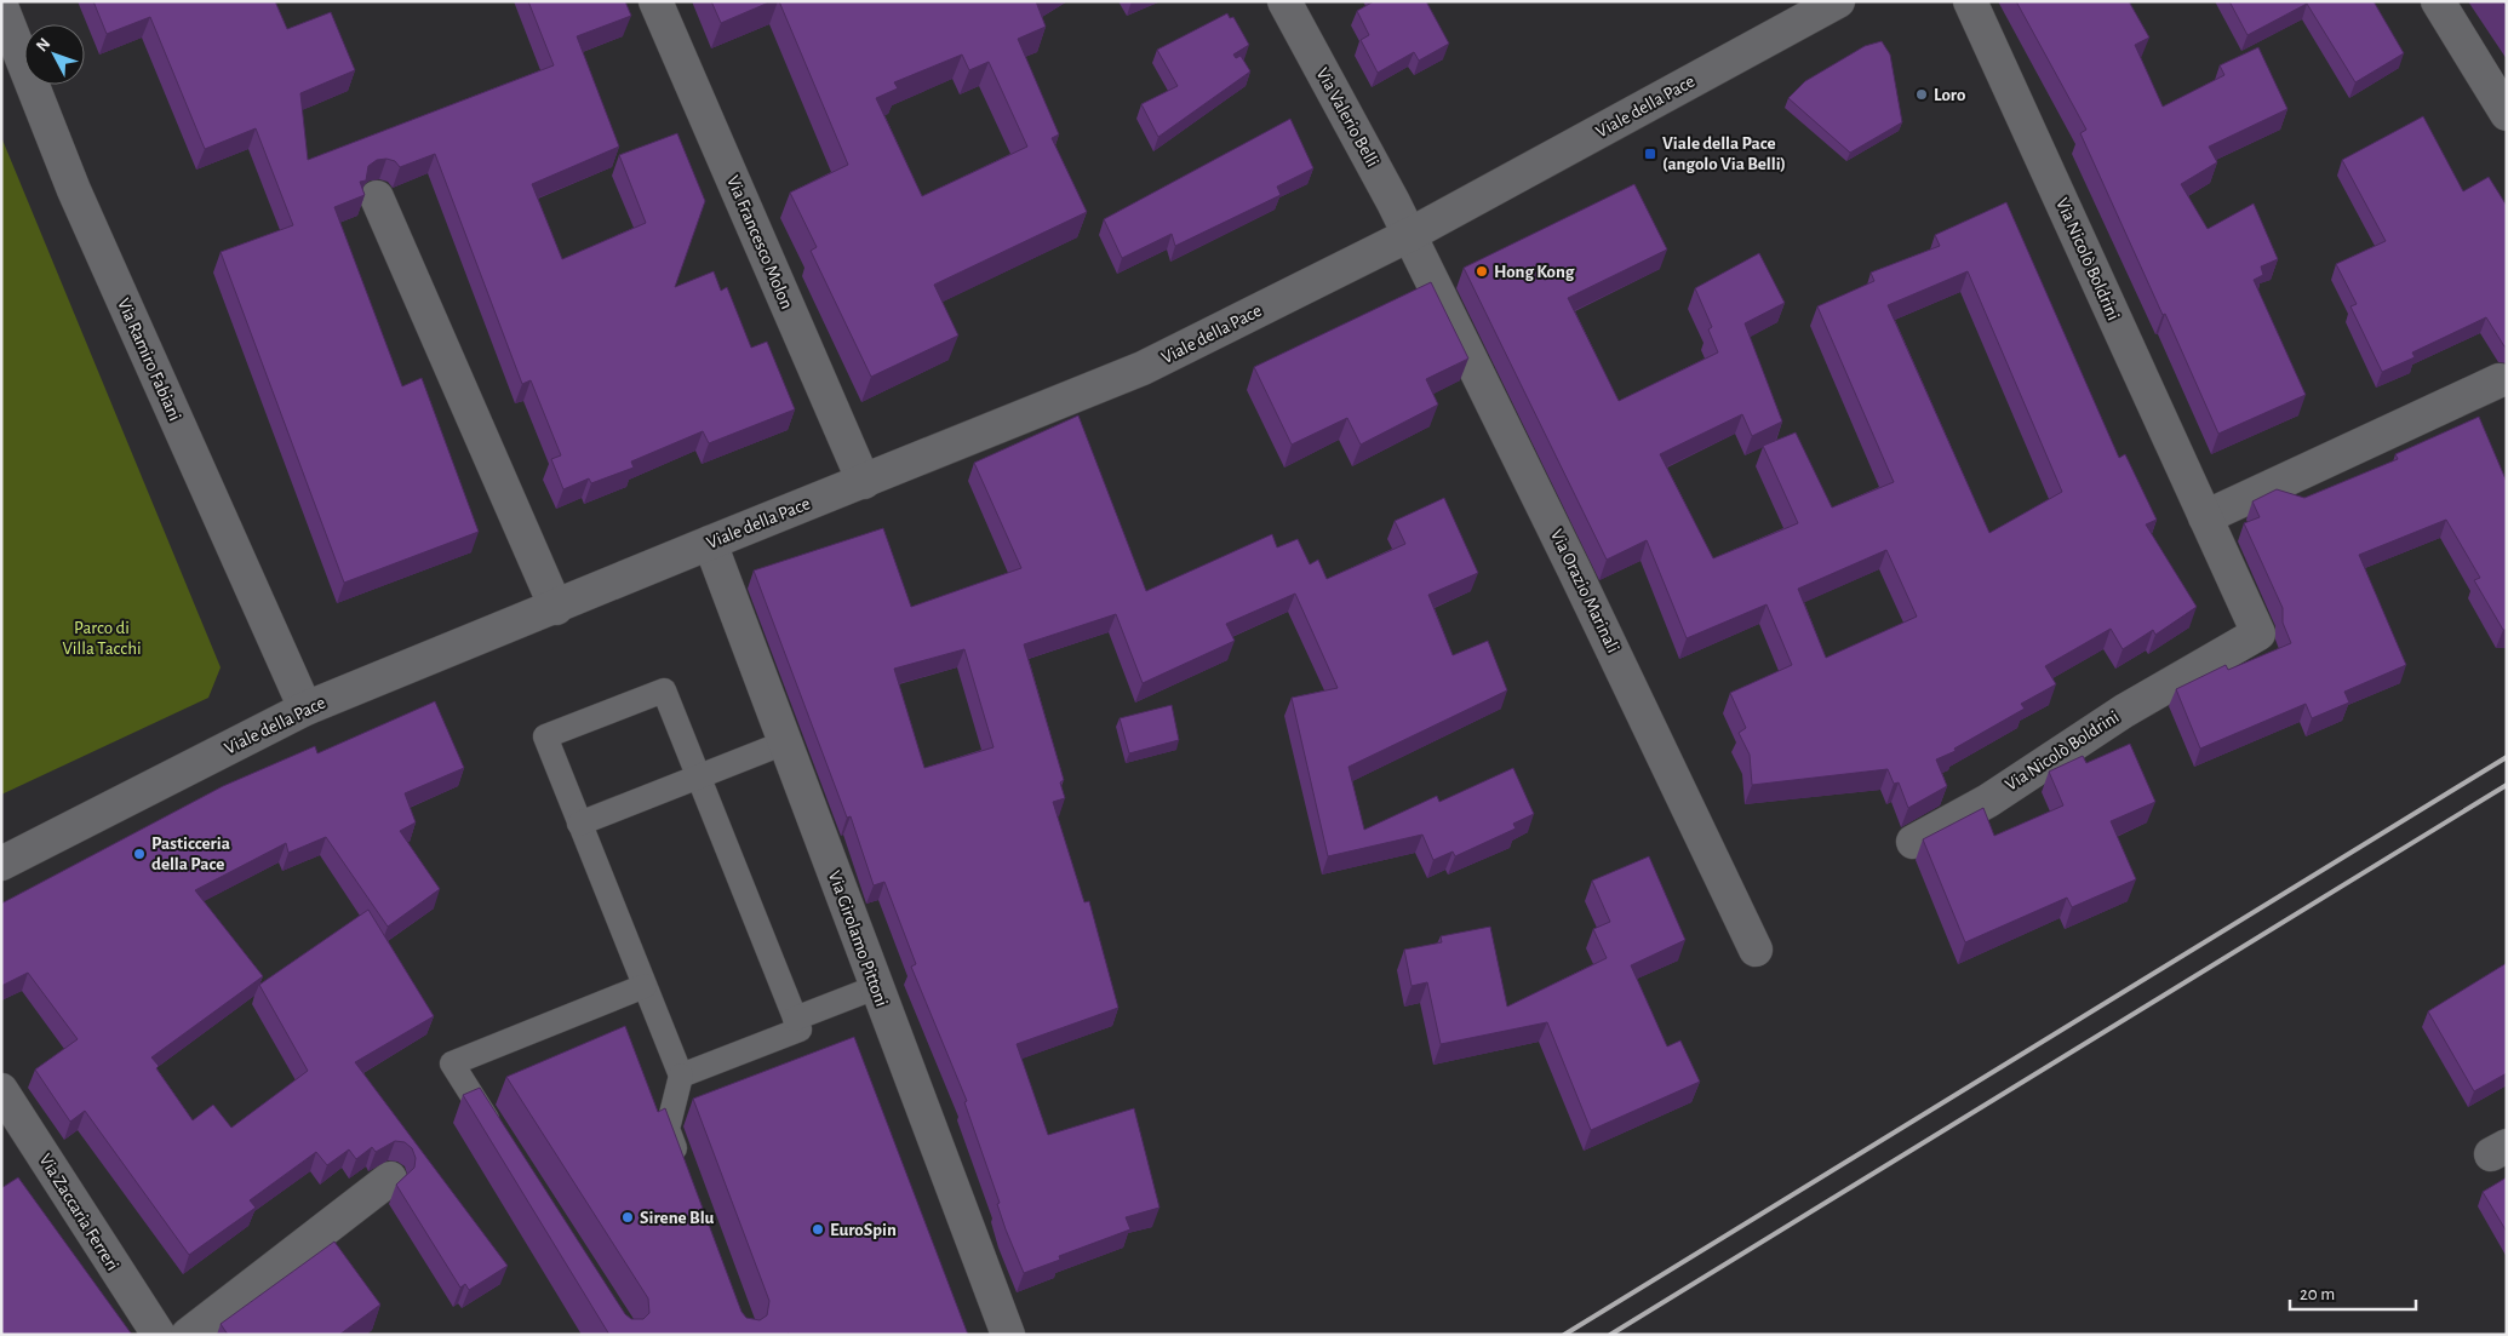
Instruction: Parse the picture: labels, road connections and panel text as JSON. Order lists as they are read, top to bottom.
{
  "streets": {
    "street": [
      "Viale della Pace",
      "Via Valerio Belli",
      "Via Francesco Molon",
      "Via Nicolò Boldrini",
      "Via Ramiro Fabiani",
      "Via Orazio Marinali",
      "Via Girolamo Pittoni",
      "Via Zaccaria Ferreri"
    ]
  },
  "crossings": [
    ["Viale della Pace", "Via Valerio Belli"],
    ["Viale della Pace", "Via Francesco Molon"],
    ["Viale della Pace", "Via Ramiro Fabiani"],
    ["Viale della Pace", "Via Orazio Marinali"],
    ["Viale della Pace", "Via Girolamo Pittoni"],
    ["Via Valerio Belli", "Via Orazio Marinali"]
  ],
  "parks": ["Parco di Villa Tacchi"],
  "places": {
    "other": [
      "Loro",
      "Hong Kong",
      "Pasticceria della Pace",
      "Sirene Blu",
      "EuroSpin"
    ],
    "transit": ["Viale della Pace (angolo Via Belli)"]
  },
  "scale_bar": "20 m",
  "north": "top left"
}
